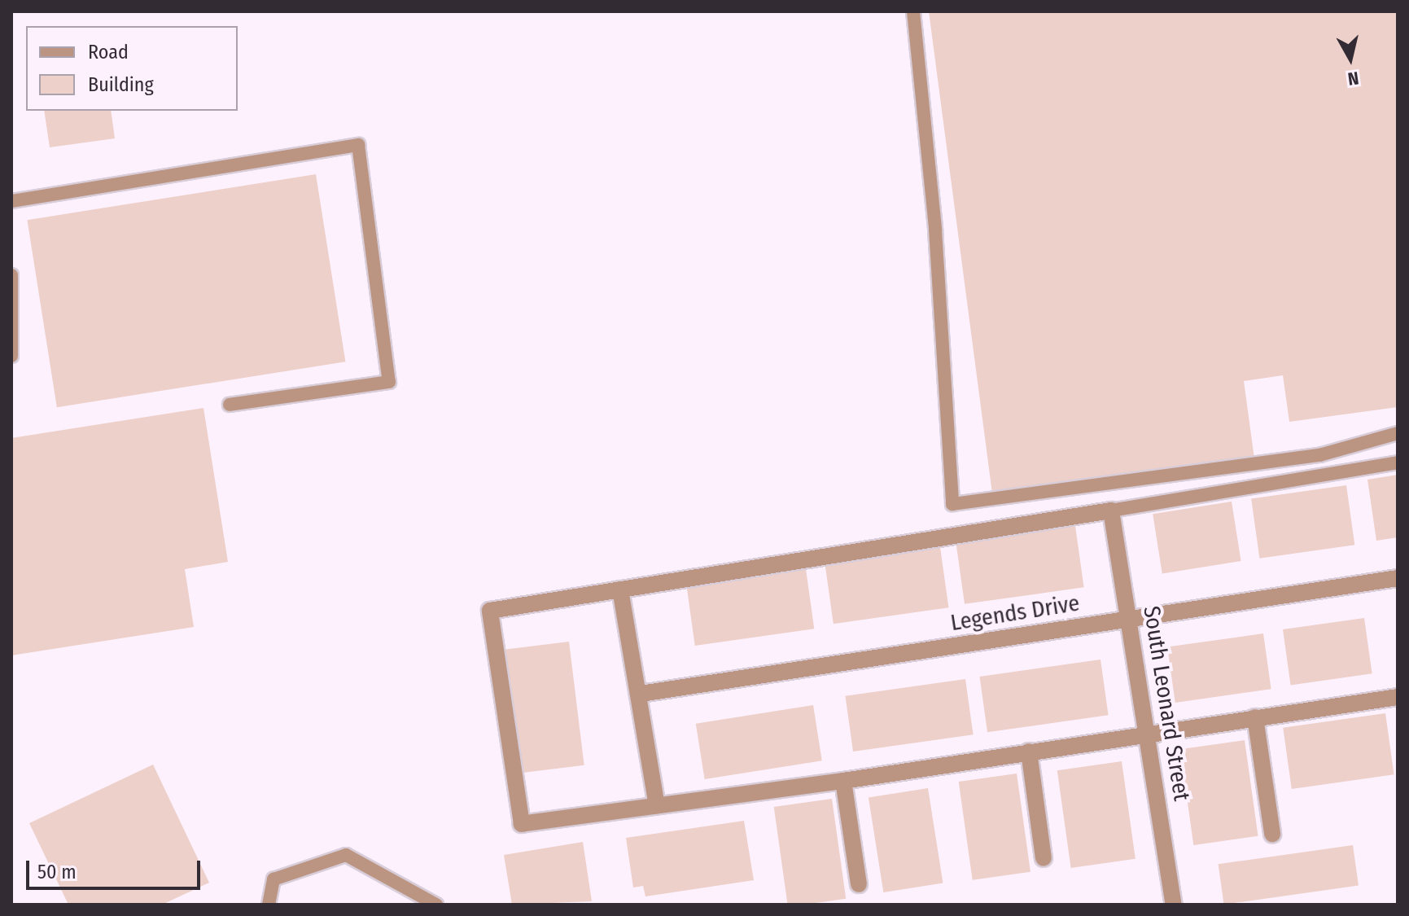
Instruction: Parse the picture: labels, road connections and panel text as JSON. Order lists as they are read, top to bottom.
{
  "streets": {
    "street": ["Legends Drive", "South Leonard Street"]
  },
  "crossings": [
    ["Legends Drive", "South Leonard Street"]
  ],
  "legend": ["Road", "Building"],
  "scale_bar": "50 m",
  "north": "bottom"
}
